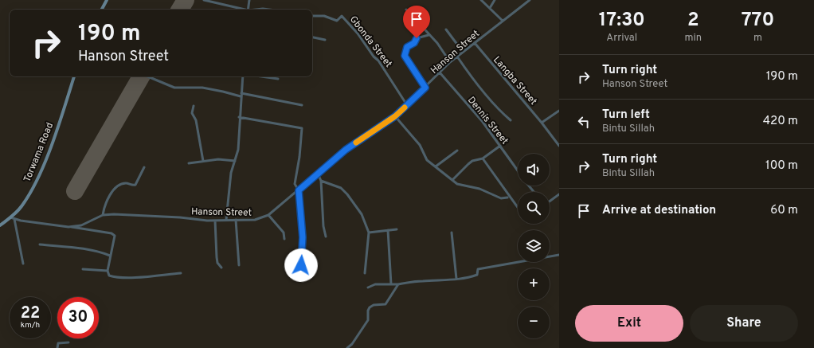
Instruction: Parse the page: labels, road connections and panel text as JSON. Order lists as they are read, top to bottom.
{
  "streets": {
    "main road": ["Torwama Road"],
    "street": [
      "Gbonda Street",
      "Hanson Street",
      "Langba Street",
      "Dennis Street"
    ]
  },
  "crossings": [
    ["Gbonda Street", "Hanson Street"],
    ["Hanson Street", "Langba Street"],
    ["Hanson Street", "Dennis Street"],
    ["Hanson Street", "Torwama Road"]
  ],
  "page": {
    "eta": [
      "17:30",
      "Arrival",
      "2",
      "min",
      "770",
      "m"
    ],
    "turn": ["190 m", "Hanson Street"],
    "list": [
      {
        "name": "Turn right",
        "note": "Hanson Street",
        "value": "190 m"
      },
      {
        "name": "Turn left",
        "note": "Bintu Sillah",
        "value": "420 m"
      },
      {
        "name": "Turn right",
        "note": "Bintu Sillah",
        "value": "100 m"
      },
      {
        "name": "Arrive at destination",
        "value": "60 m"
      }
    ],
    "map_buttons": ["+", "−"],
    "speed": "22 km/h",
    "limit": "30",
    "buttons": ["Exit", "Share"]
  }
}
